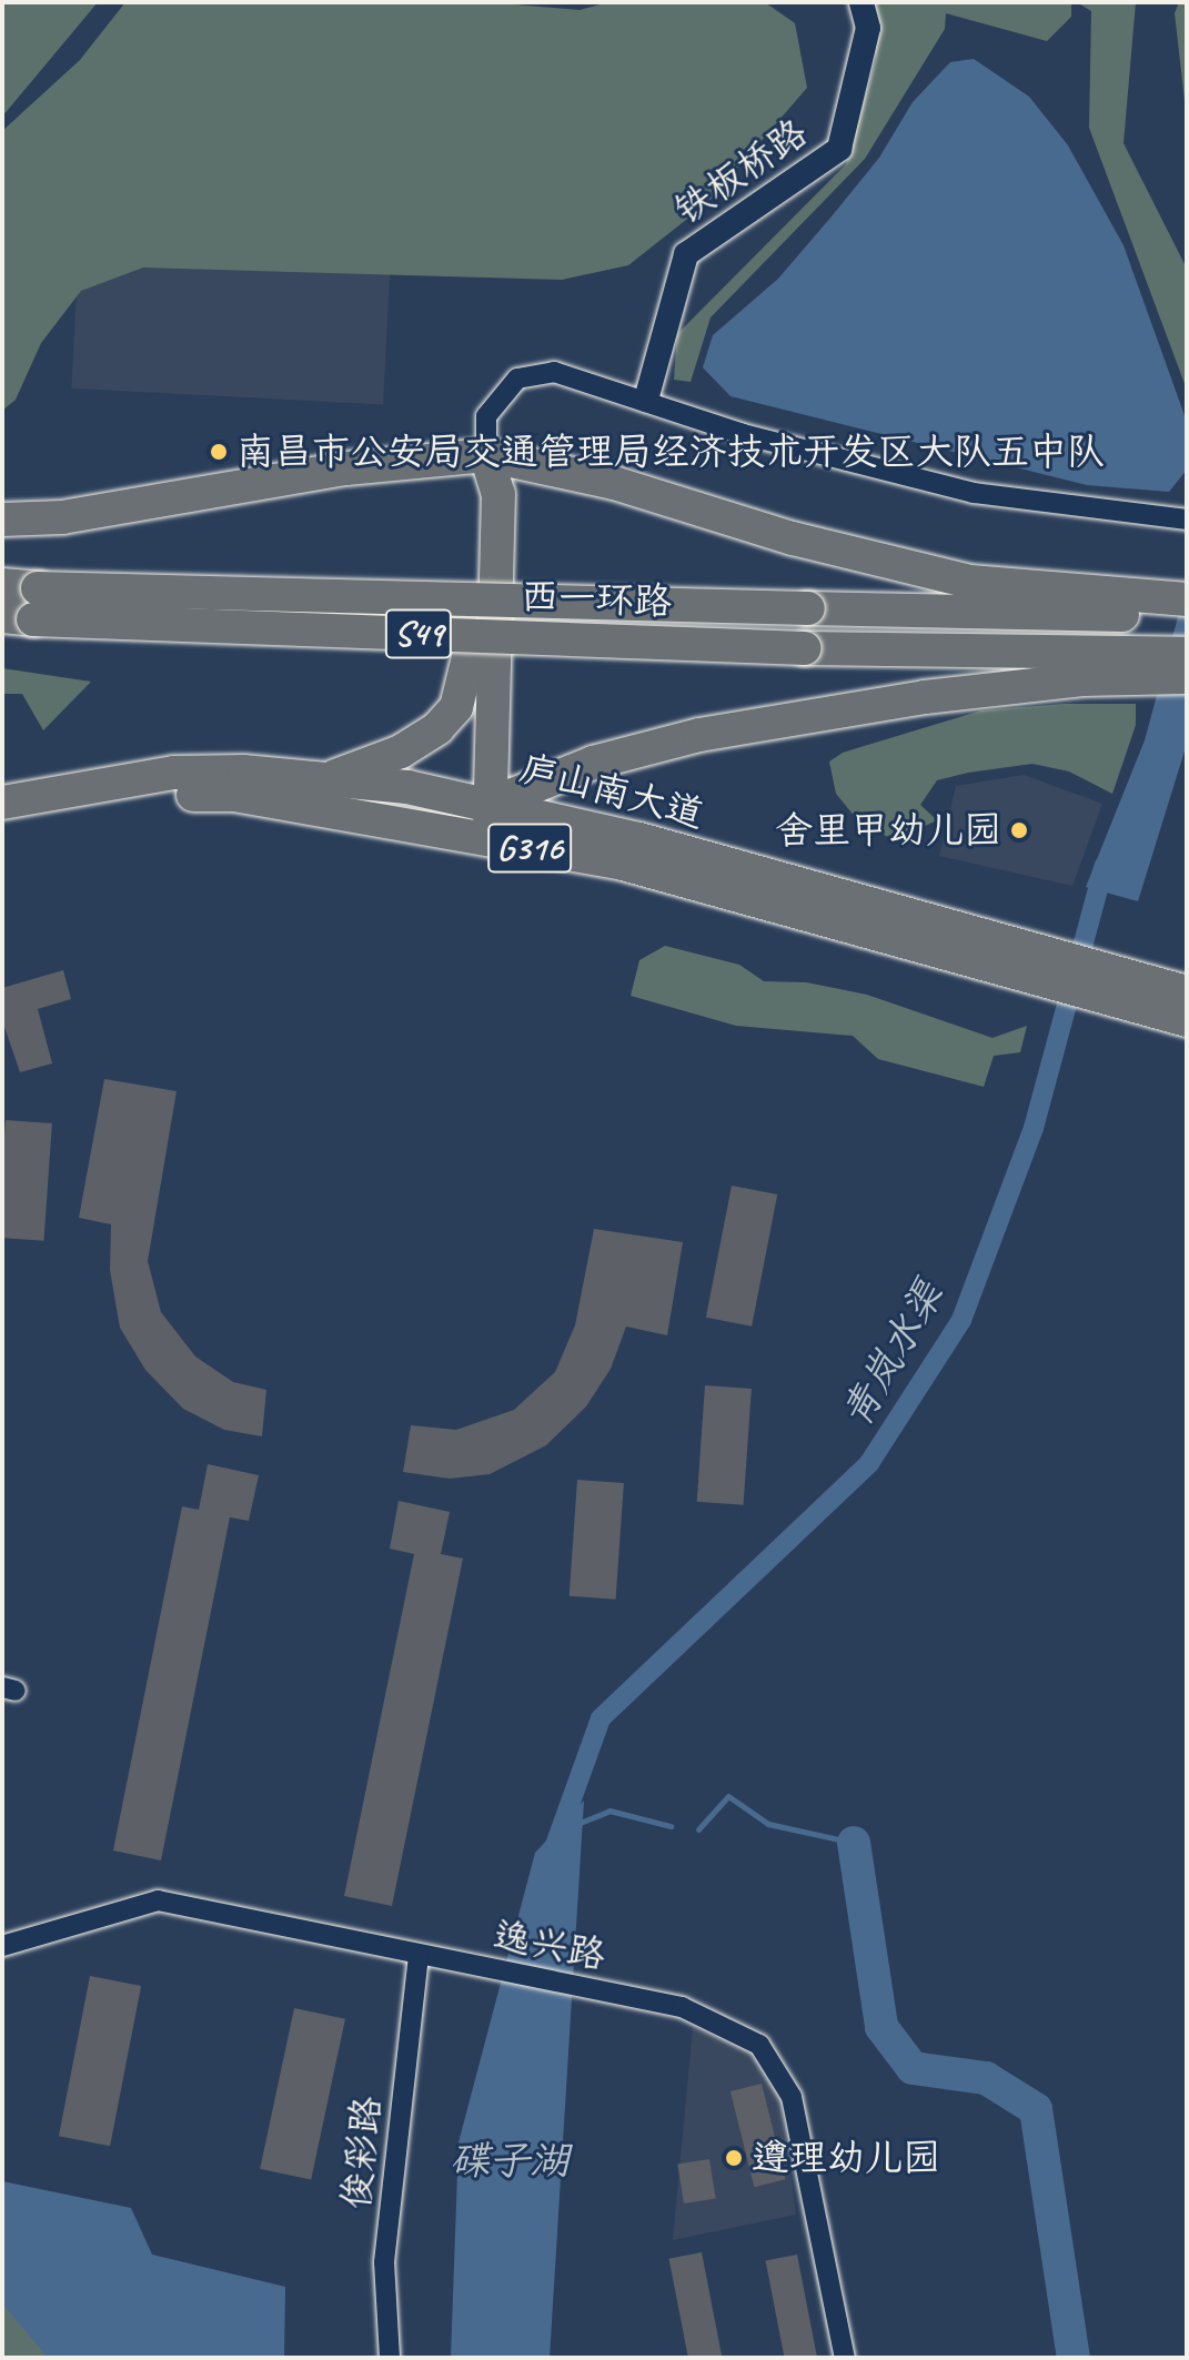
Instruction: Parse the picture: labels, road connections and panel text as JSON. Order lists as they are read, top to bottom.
{
  "streets": {
    "highway": [
      "西一环路",
      "S49",
      "庐山南大道",
      "G316"
    ],
    "street": ["铁板桥路", "逸兴路", "俊彩路"]
  },
  "crossings": [
    ["逸兴路", "俊彩路"]
  ],
  "water": ["青岚水渠", "碟子湖"],
  "places": ["南昌市公安局交通管理局经济技术开发区大队五中队", "舍里甲幼儿园", "遵理幼儿园"]
}
